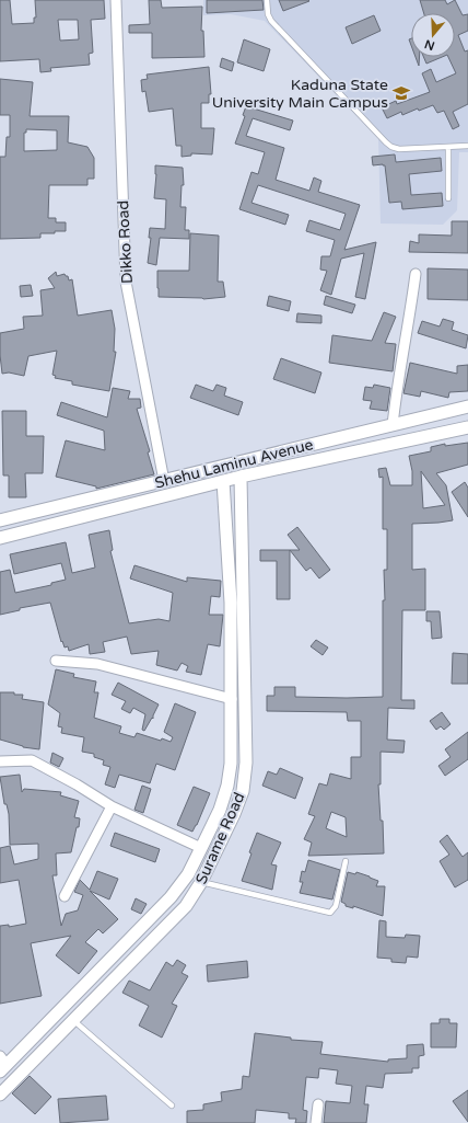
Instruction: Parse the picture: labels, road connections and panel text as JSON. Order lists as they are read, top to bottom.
{
  "streets": {
    "street": ["Dikko Road", "Shehu Laminu Avenue", "Surame Road"]
  },
  "crossings": [
    ["Dikko Road", "Shehu Laminu Avenue"],
    ["Shehu Laminu Avenue", "Surame Road"]
  ],
  "places": {
    "school or university": ["Kaduna State University Main Campus"]
  },
  "north": "bottom"
}
